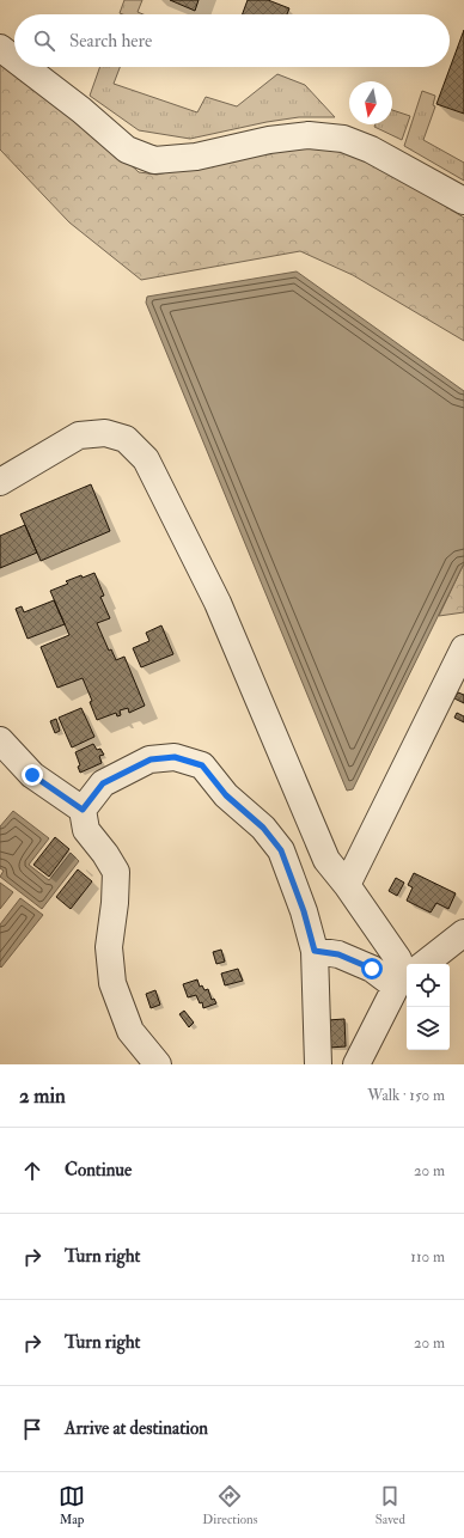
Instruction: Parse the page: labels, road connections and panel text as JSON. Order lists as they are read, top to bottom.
{
  "north": "bottom",
  "page": {
    "search": "Search here",
    "heading": ["2 min", "Walk · 150 m"],
    "list": [
      ["Continue", "20 m"],
      ["Turn right", "110 m"],
      ["Turn right", "20 m"],
      "Arrive at destination"
    ],
    "nav": ["Map", "Directions", "Saved"]
  }
}
